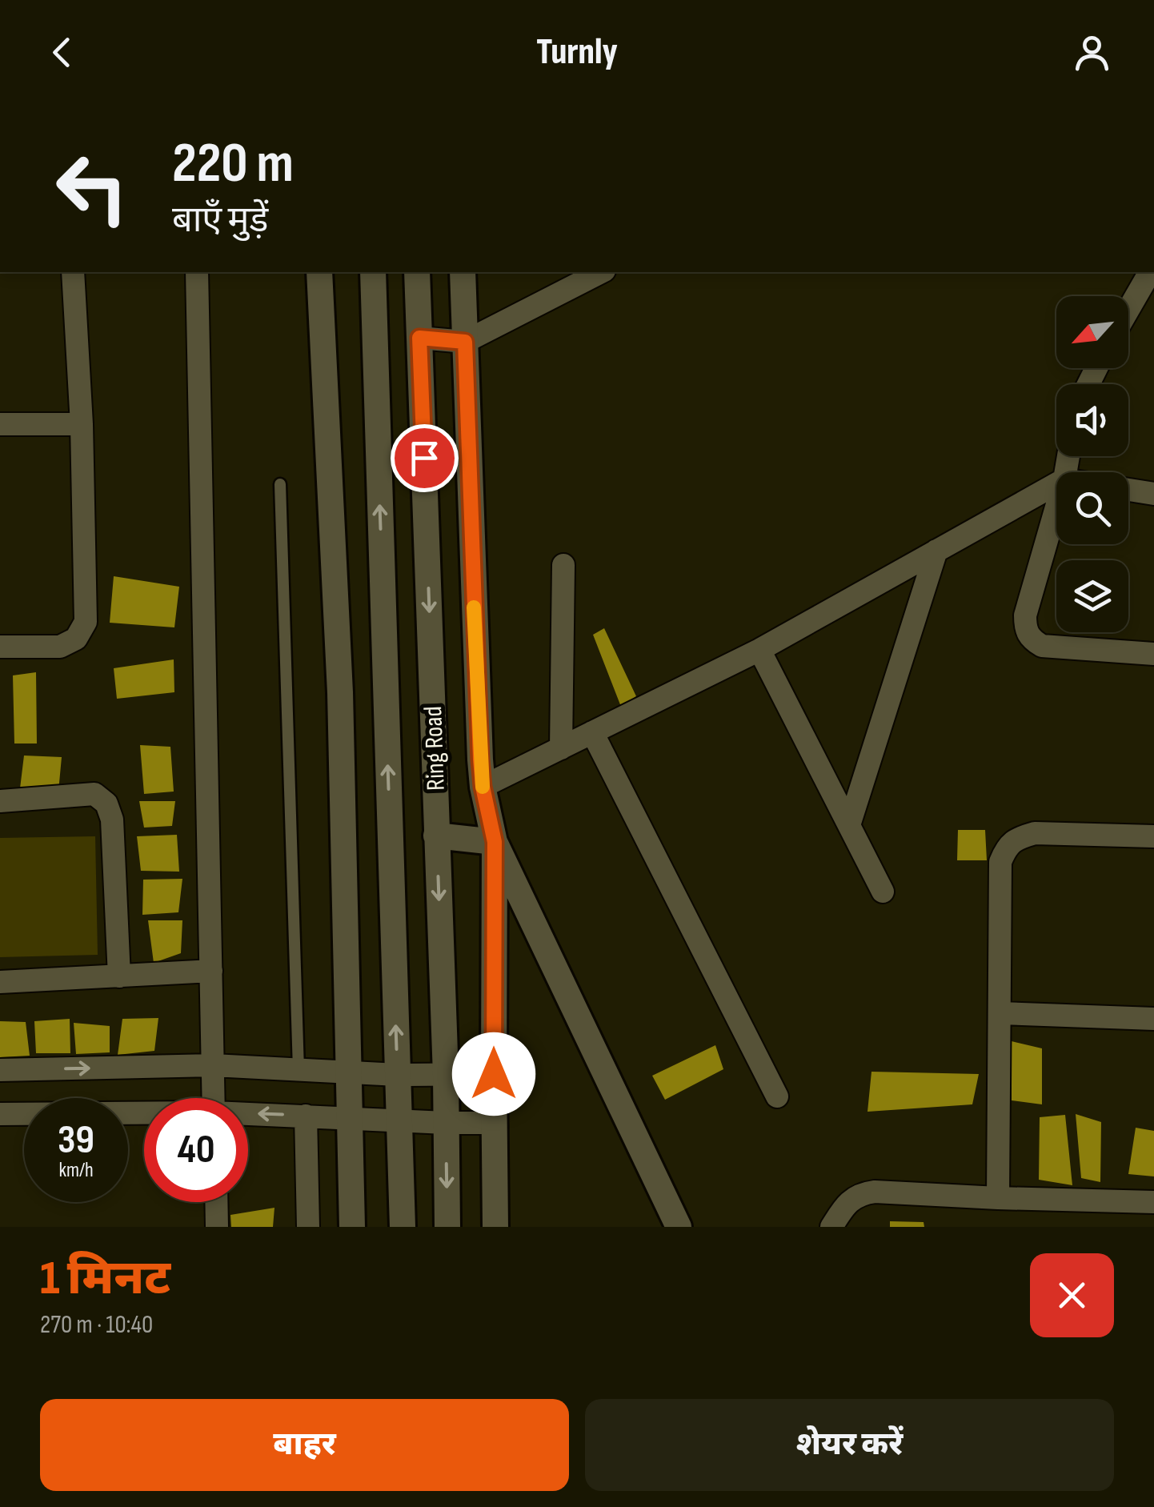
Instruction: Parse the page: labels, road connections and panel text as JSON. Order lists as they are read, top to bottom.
{
  "streets": {
    "street": ["Ring Road"]
  },
  "north": "bottom left",
  "page": {
    "header": "Turnly",
    "turn": ["220 m", "बाएँ मुड़ें"],
    "speed": "39 km/h",
    "limit": "40",
    "heading": ["1 मिनट", "270 m · 10:40"],
    "buttons": ["बाहर", "शेयर करें"]
  }
}
